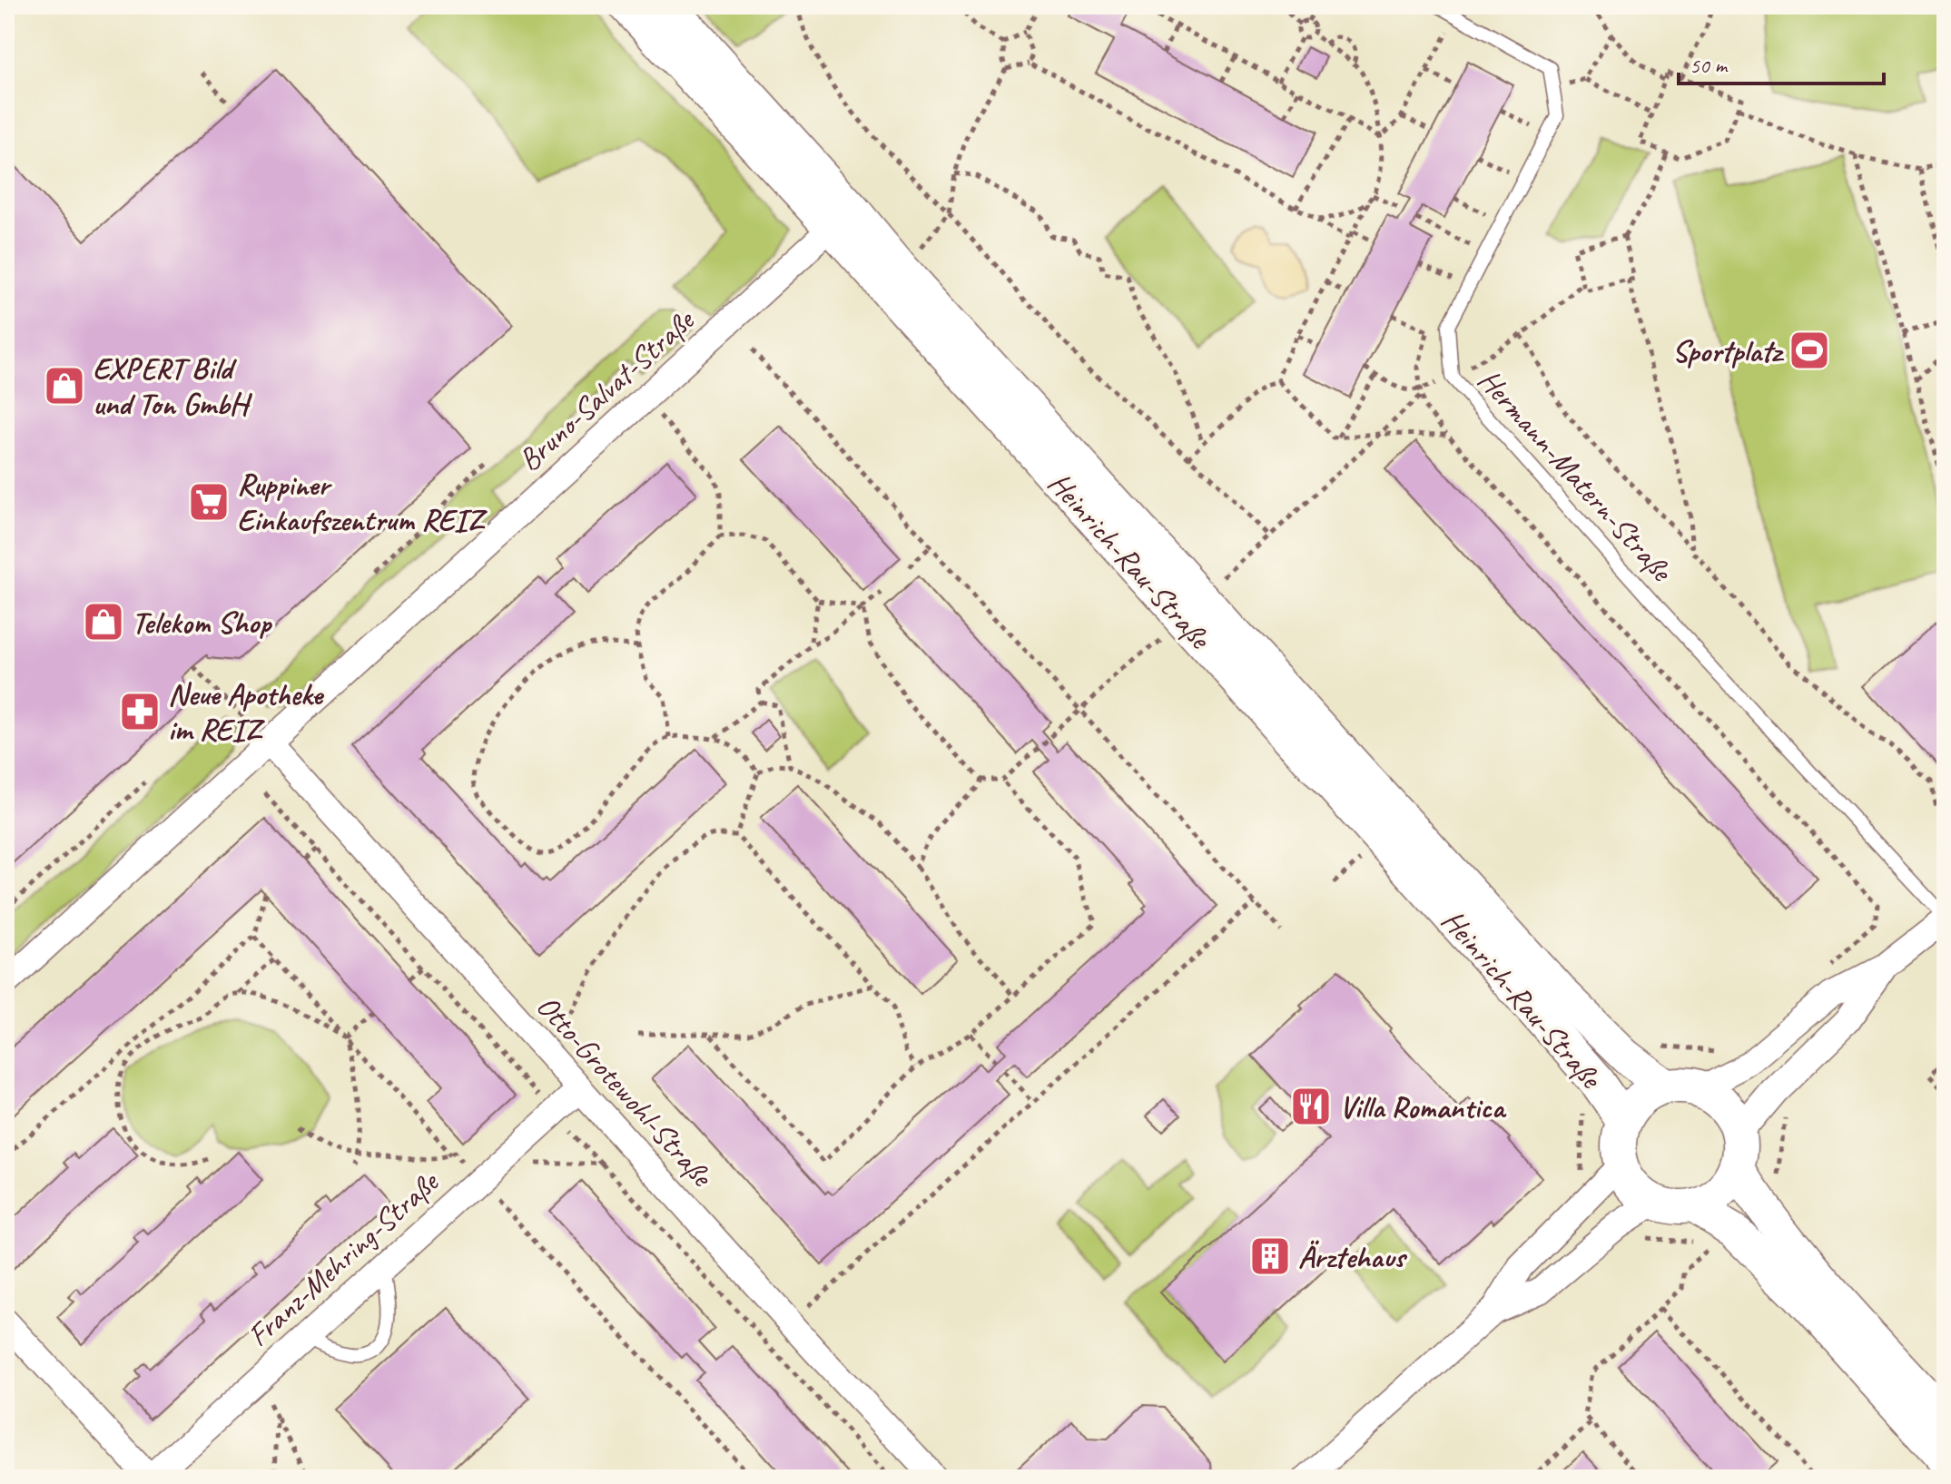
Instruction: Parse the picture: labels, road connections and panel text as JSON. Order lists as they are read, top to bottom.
{
  "streets": {
    "main road": ["Heinrich-Rau-Straße"],
    "street": ["Bruno-Salvat-Straße", "Otto-Grotewohl-Straße", "Franz-Mehring-Straße"],
    "lane": ["Hermann-Matern-Straße"]
  },
  "crossings": [
    ["Bruno-Salvat-Straße", "Heinrich-Rau-Straße"],
    ["Bruno-Salvat-Straße", "Otto-Grotewohl-Straße"],
    ["Otto-Grotewohl-Straße", "Franz-Mehring-Straße"]
  ],
  "places": {
    "sports": ["Sportplatz"],
    "shop": ["EXPERT Bild und Ton GmbH", "Telekom Shop"],
    "supermarket": ["Ruppiner Einkaufszentrum REIZ"],
    "pharmacy": ["Neue Apotheke im REIZ"],
    "restaurant": ["Villa Romantica"],
    "building": ["Ärztehaus"]
  },
  "scale_bar": "50 m"
}
